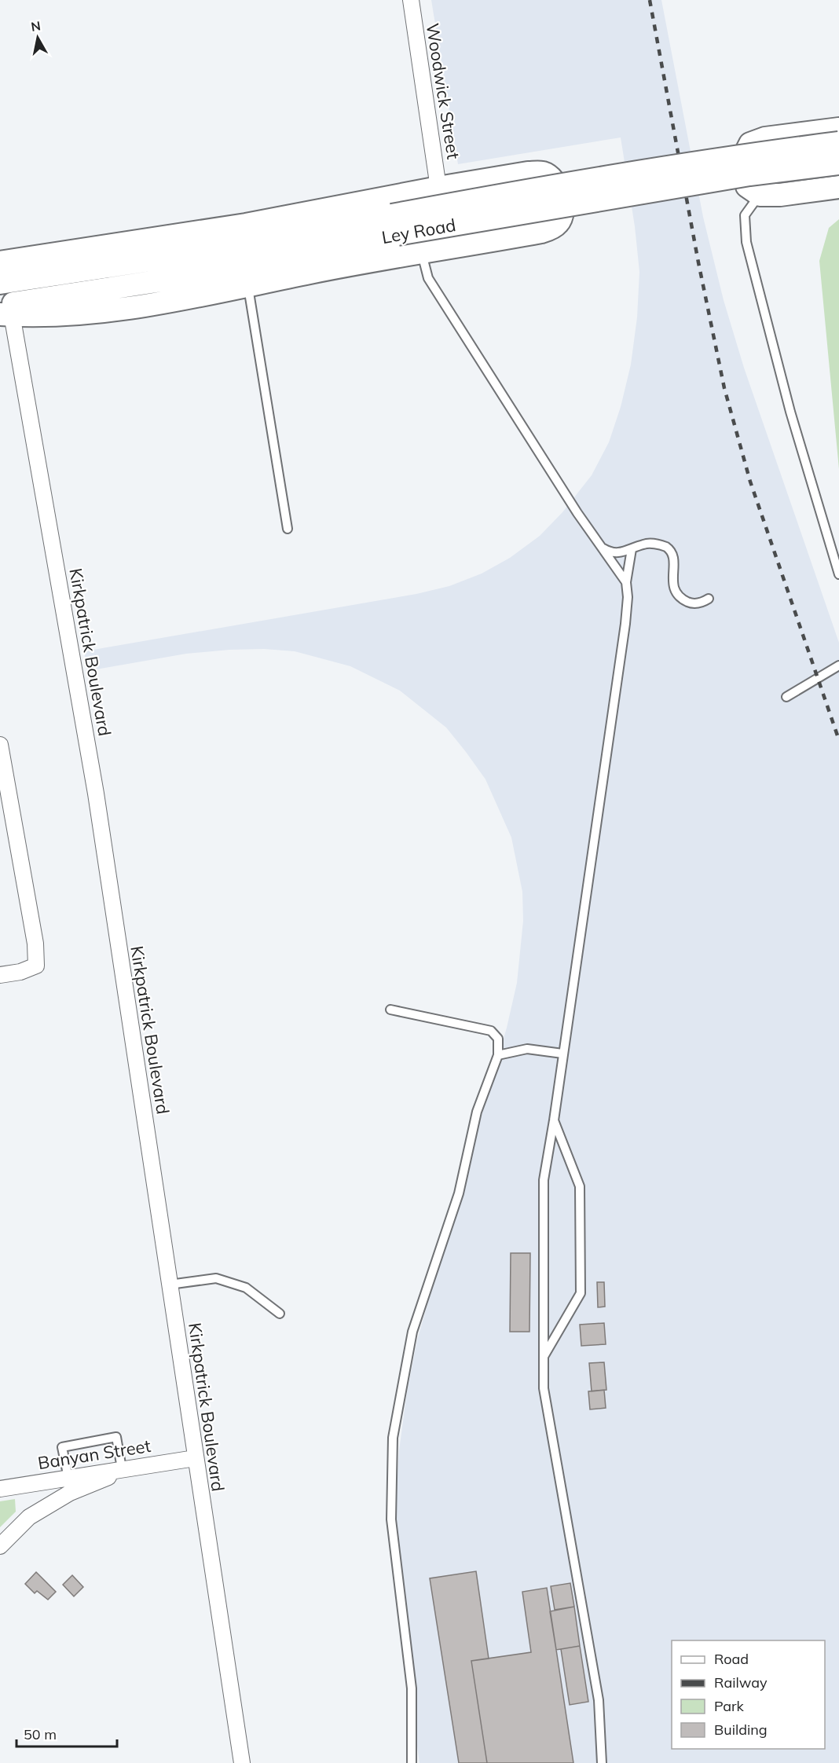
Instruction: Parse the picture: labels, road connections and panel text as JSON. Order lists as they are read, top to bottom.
{
  "streets": {
    "main road": ["Ley Road"],
    "street": ["Woodwick Street", "Kirkpatrick Boulevard", "Banyan Street"]
  },
  "crossings": [
    ["Ley Road", "Kirkpatrick Boulevard"],
    ["Kirkpatrick Boulevard", "Banyan Street"]
  ],
  "legend": [
    "Road",
    "Railway",
    "Park",
    "Building"
  ],
  "scale_bar": "50 m",
  "north": "top"
}
